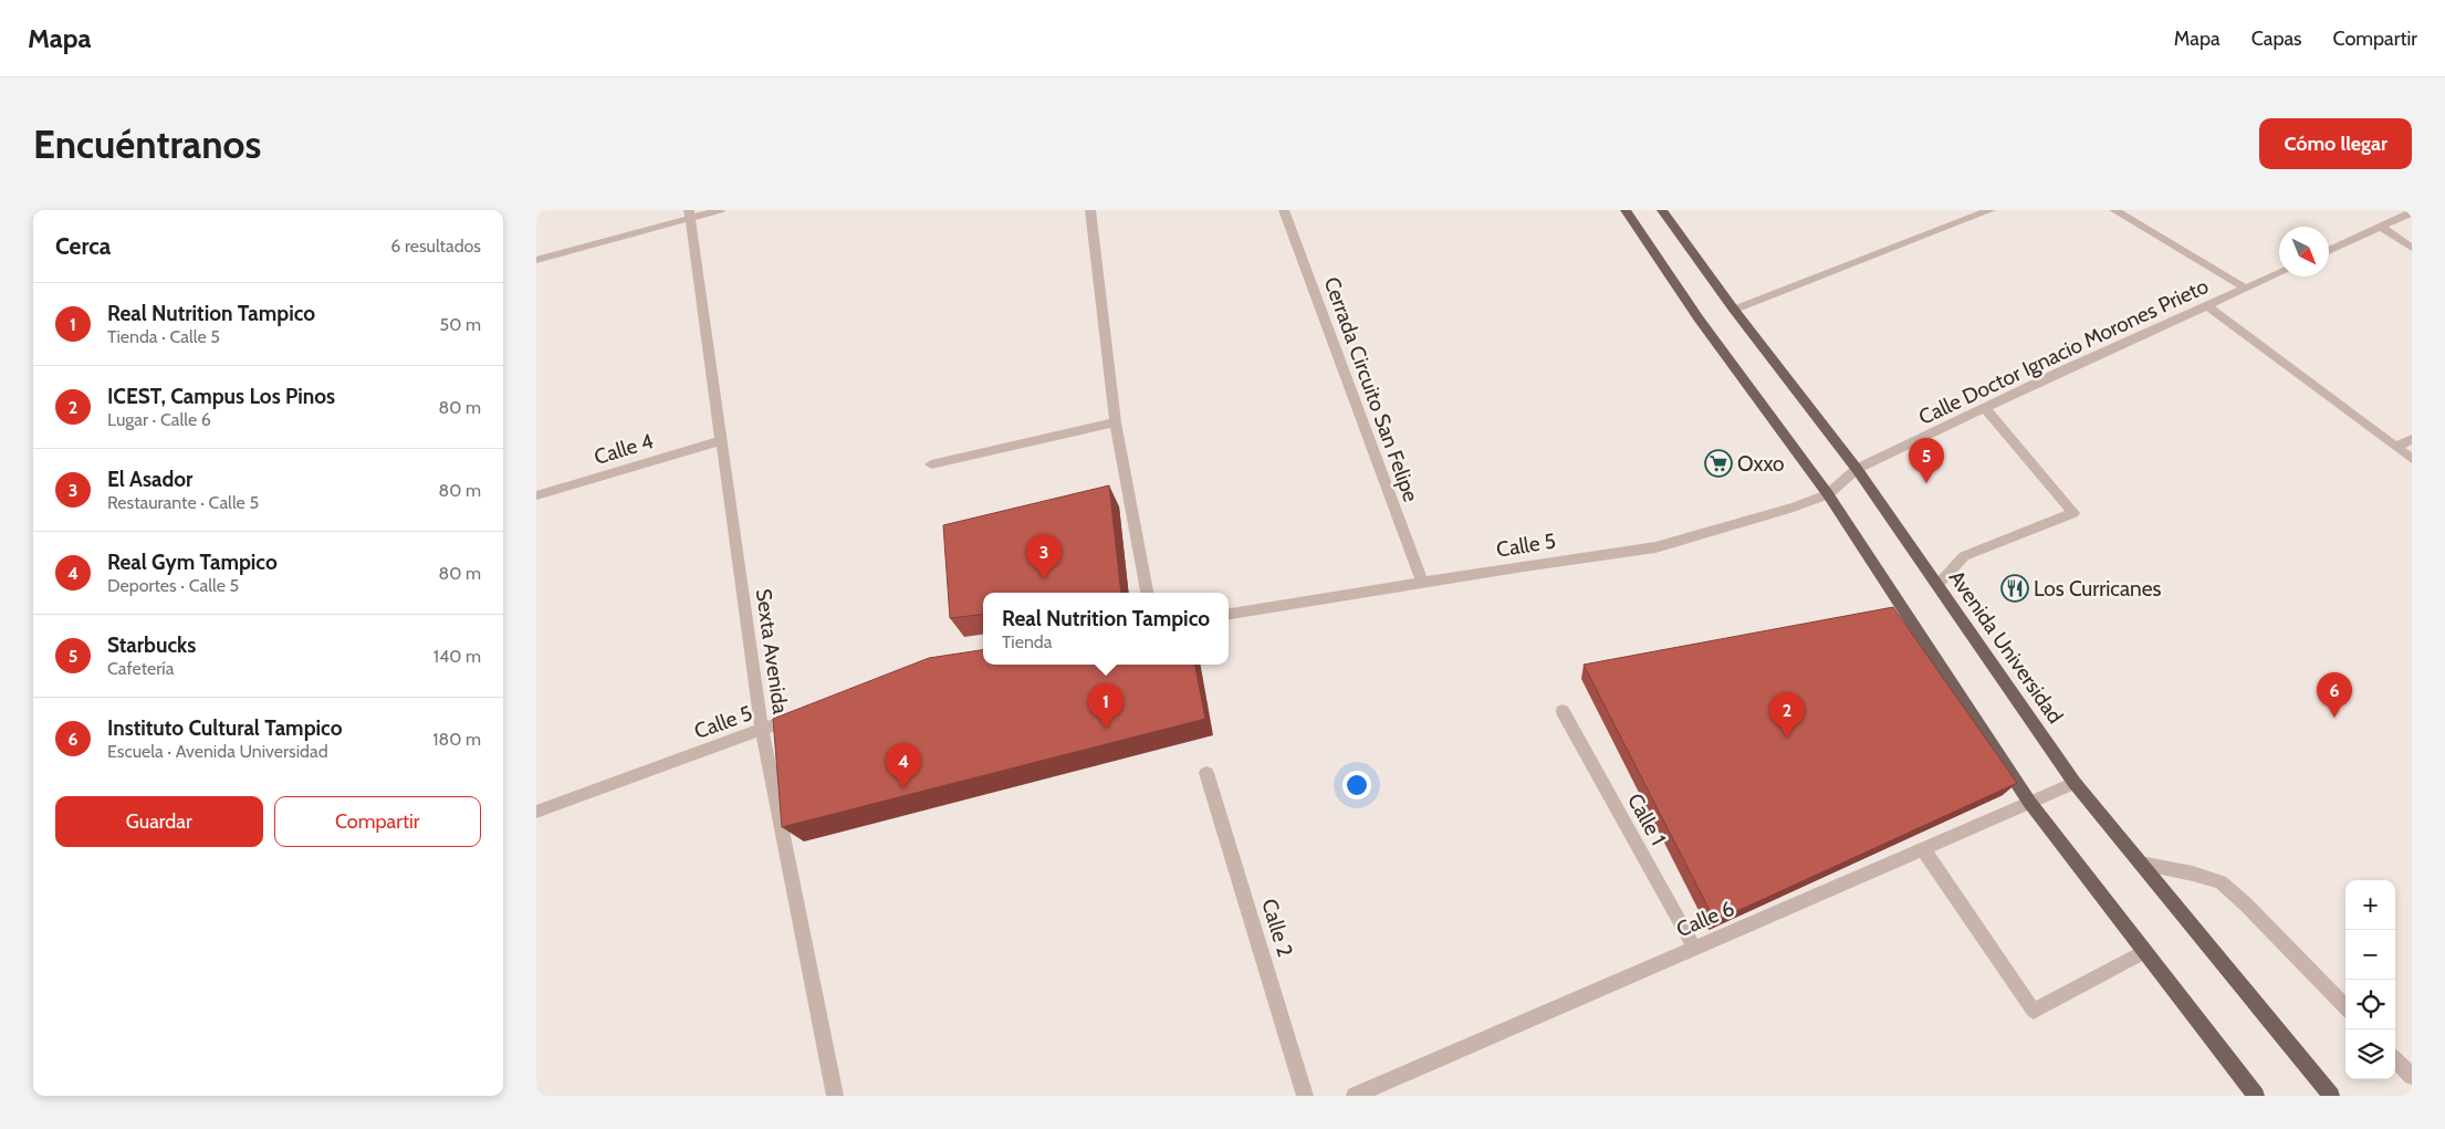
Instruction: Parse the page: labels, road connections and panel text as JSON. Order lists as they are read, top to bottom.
{
  "streets": {
    "main road": ["Avenida Universidad"],
    "street": [
      "Calle Doctor Ignacio Morones Prieto",
      "Cerrada Circuito San Felipe",
      "Calle 4",
      "Calle 5",
      "Sexta Avenida",
      "Calle 1",
      "Calle 6",
      "Calle 2"
    ]
  },
  "crossings": [
    ["Calle Doctor Ignacio Morones Prieto", "Calle 5"],
    ["Calle Doctor Ignacio Morones Prieto", "Avenida Universidad"],
    ["Cerrada Circuito San Felipe", "Calle 5"],
    ["Calle 4", "Sexta Avenida"],
    ["Calle 5", "Sexta Avenida"],
    ["Avenida Universidad", "Calle 6"],
    ["Calle 1", "Calle 6"]
  ],
  "places": {
    "supermarket": ["Oxxo"],
    "restaurant": ["Los Curricanes"]
  },
  "north": "bottom right",
  "page": {
    "header": "Mapa",
    "nav": ["Mapa", "Capas", "Compartir"],
    "buttons": [
      "Cómo llegar",
      ["Guardar", "Compartir"]
    ],
    "title": "Encuéntranos",
    "heading": ["Cerca", "6 resultados"],
    "list": [
      {
        "mark": "1",
        "name": "Real Nutrition Tampico",
        "note": "Tienda · Calle 5",
        "value": "50 m"
      },
      {
        "mark": "2",
        "name": "ICEST, Campus Los Pinos",
        "note": "Lugar · Calle 6",
        "value": "80 m"
      },
      {
        "mark": "3",
        "name": "El Asador",
        "note": "Restaurante · Calle 5",
        "value": "80 m"
      },
      {
        "mark": "4",
        "name": "Real Gym Tampico",
        "note": "Deportes · Calle 5",
        "value": "80 m"
      },
      {
        "mark": "5",
        "name": "Starbucks",
        "note": "Cafetería",
        "value": "140 m"
      },
      {
        "mark": "6",
        "name": "Instituto Cultural Tampico",
        "note": "Escuela · Avenida Universidad",
        "value": "180 m"
      }
    ],
    "pins": [
      "5",
      "3",
      "6",
      "1",
      "2",
      "4"
    ],
    "popup": ["Real Nutrition Tampico", "Tienda"],
    "map_buttons": ["+", "−"]
  }
}
